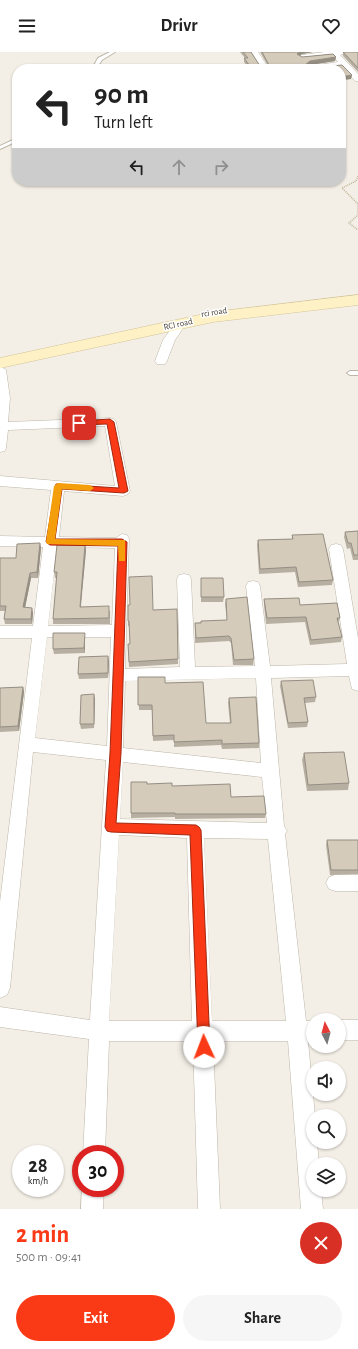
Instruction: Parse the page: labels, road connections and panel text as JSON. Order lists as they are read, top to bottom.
{
  "streets": {
    "main road": ["rci road", "RCI road"]
  },
  "crossings": [
    ["rci road", "RCI road"]
  ],
  "north": "top",
  "page": {
    "header": "Drivr",
    "turn": ["90 m", "Turn left"],
    "speed": "28 km/h",
    "limit": "30",
    "heading": ["2 min", "500 m · 09:41"],
    "buttons": ["Exit", "Share"]
  }
}
